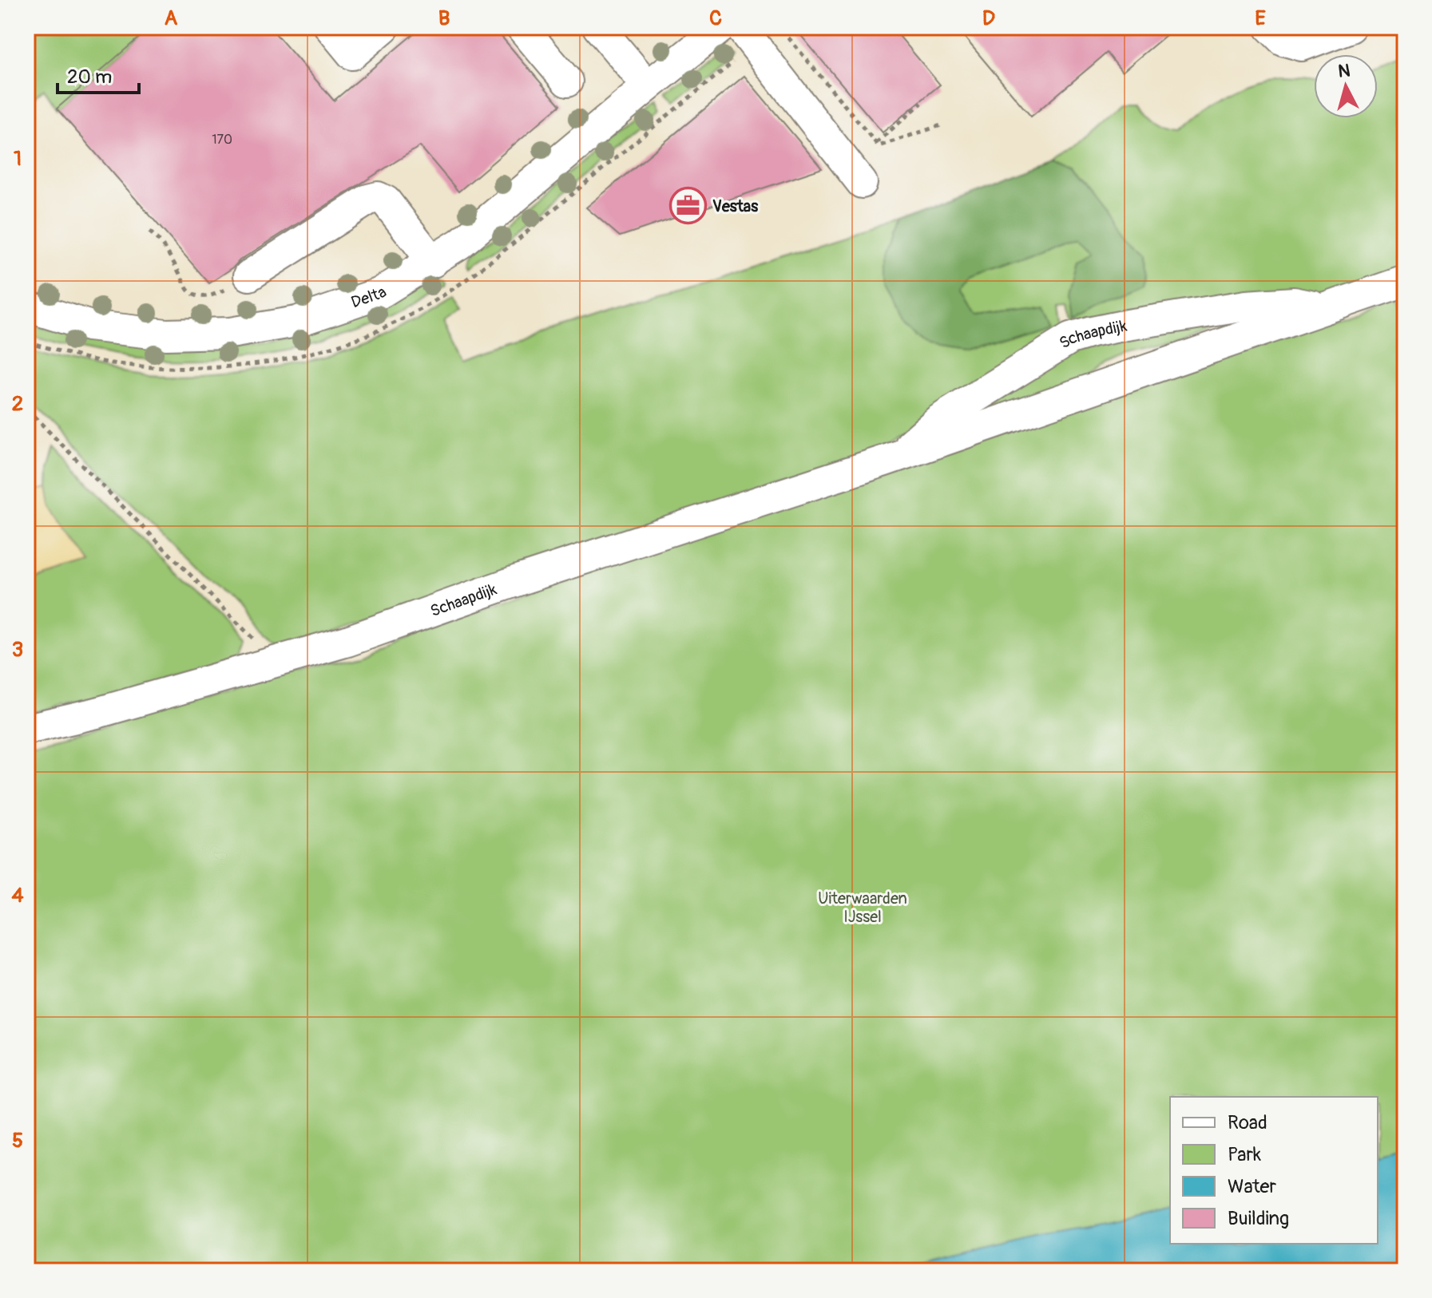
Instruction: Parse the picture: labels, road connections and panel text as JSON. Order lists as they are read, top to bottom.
{
  "streets": {
    "street": ["Delta", "Schaapdijk"]
  },
  "parks": ["Uiterwaarden IJssel"],
  "places": {
    "office": ["Vestas"]
  },
  "house_numbers": ["170"],
  "legend": [
    "Road",
    "Park",
    "Water",
    "Building"
  ],
  "scale_bar": "20 m",
  "north": "top",
  "grid": {
    "columns": [
      "A",
      "B",
      "C",
      "D",
      "E"
    ],
    "rows": [
      "1",
      "2",
      "3",
      "4",
      "5"
    ]
  }
}
